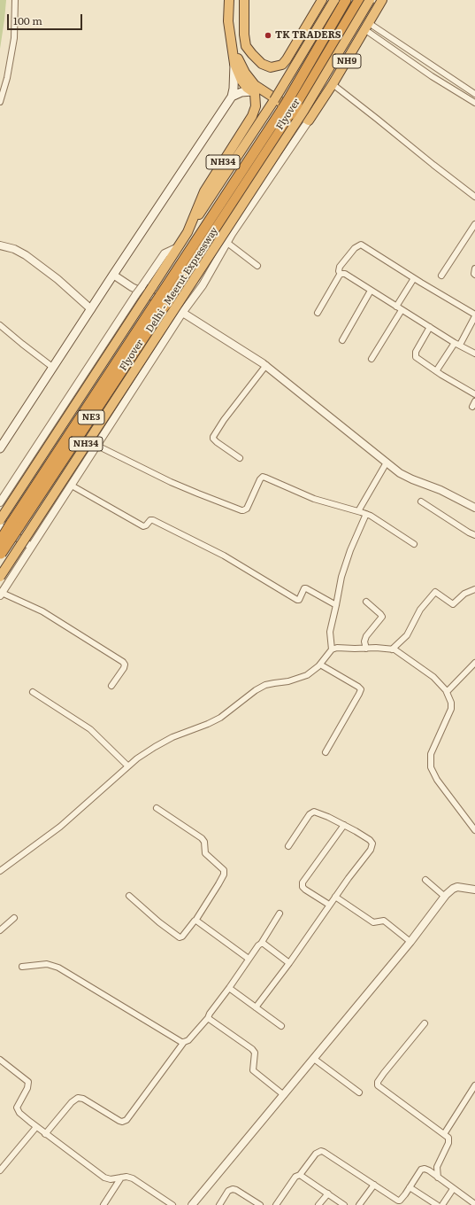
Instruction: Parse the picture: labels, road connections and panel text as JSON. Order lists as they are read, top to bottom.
{
  "streets": {
    "highway": [
      "NH9",
      "Flyover",
      "NH34",
      "Delhi - Meerut Expressway",
      "NE3"
    ]
  },
  "crossings": [
    ["Flyover", "NH34"]
  ],
  "places": ["TK TRADERS"],
  "scale_bar": "100 m"
}
